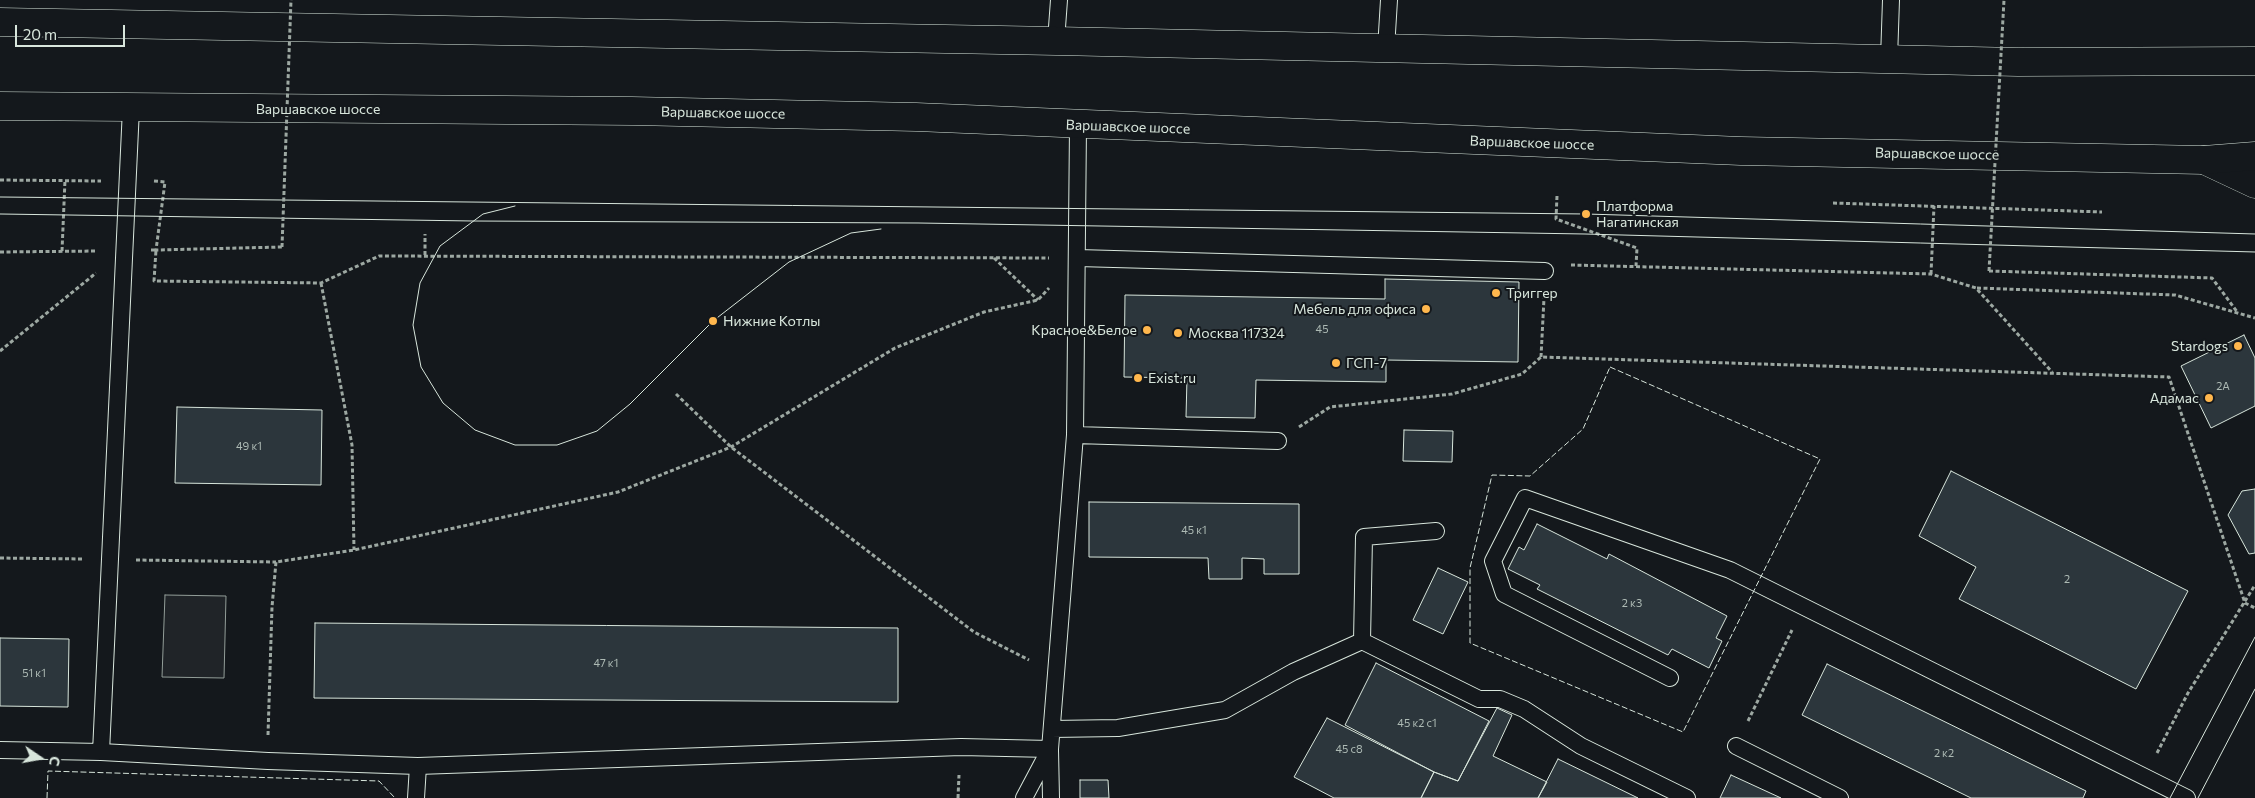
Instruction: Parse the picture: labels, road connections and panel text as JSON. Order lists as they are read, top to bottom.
{
  "streets": {
    "main road": ["Варшавское шоссе"]
  },
  "places": [
    "Платформа Нагатинская",
    "Триггер",
    "Мебель для офиса",
    "Нижние Котлы",
    "Красное&Белое",
    "Москва 117324",
    "Stardogs",
    "ГСП-7",
    "Exist.ru",
    "Адамас"
  ],
  "house_numbers": [
    "45",
    "2А",
    "49 к1",
    "45 к1",
    "2",
    "2 к3",
    "47 к1",
    "51 к1",
    "45 к2 с1",
    "45 с8",
    "2 к2"
  ],
  "scale_bar": "20 m",
  "north": "right"
}
